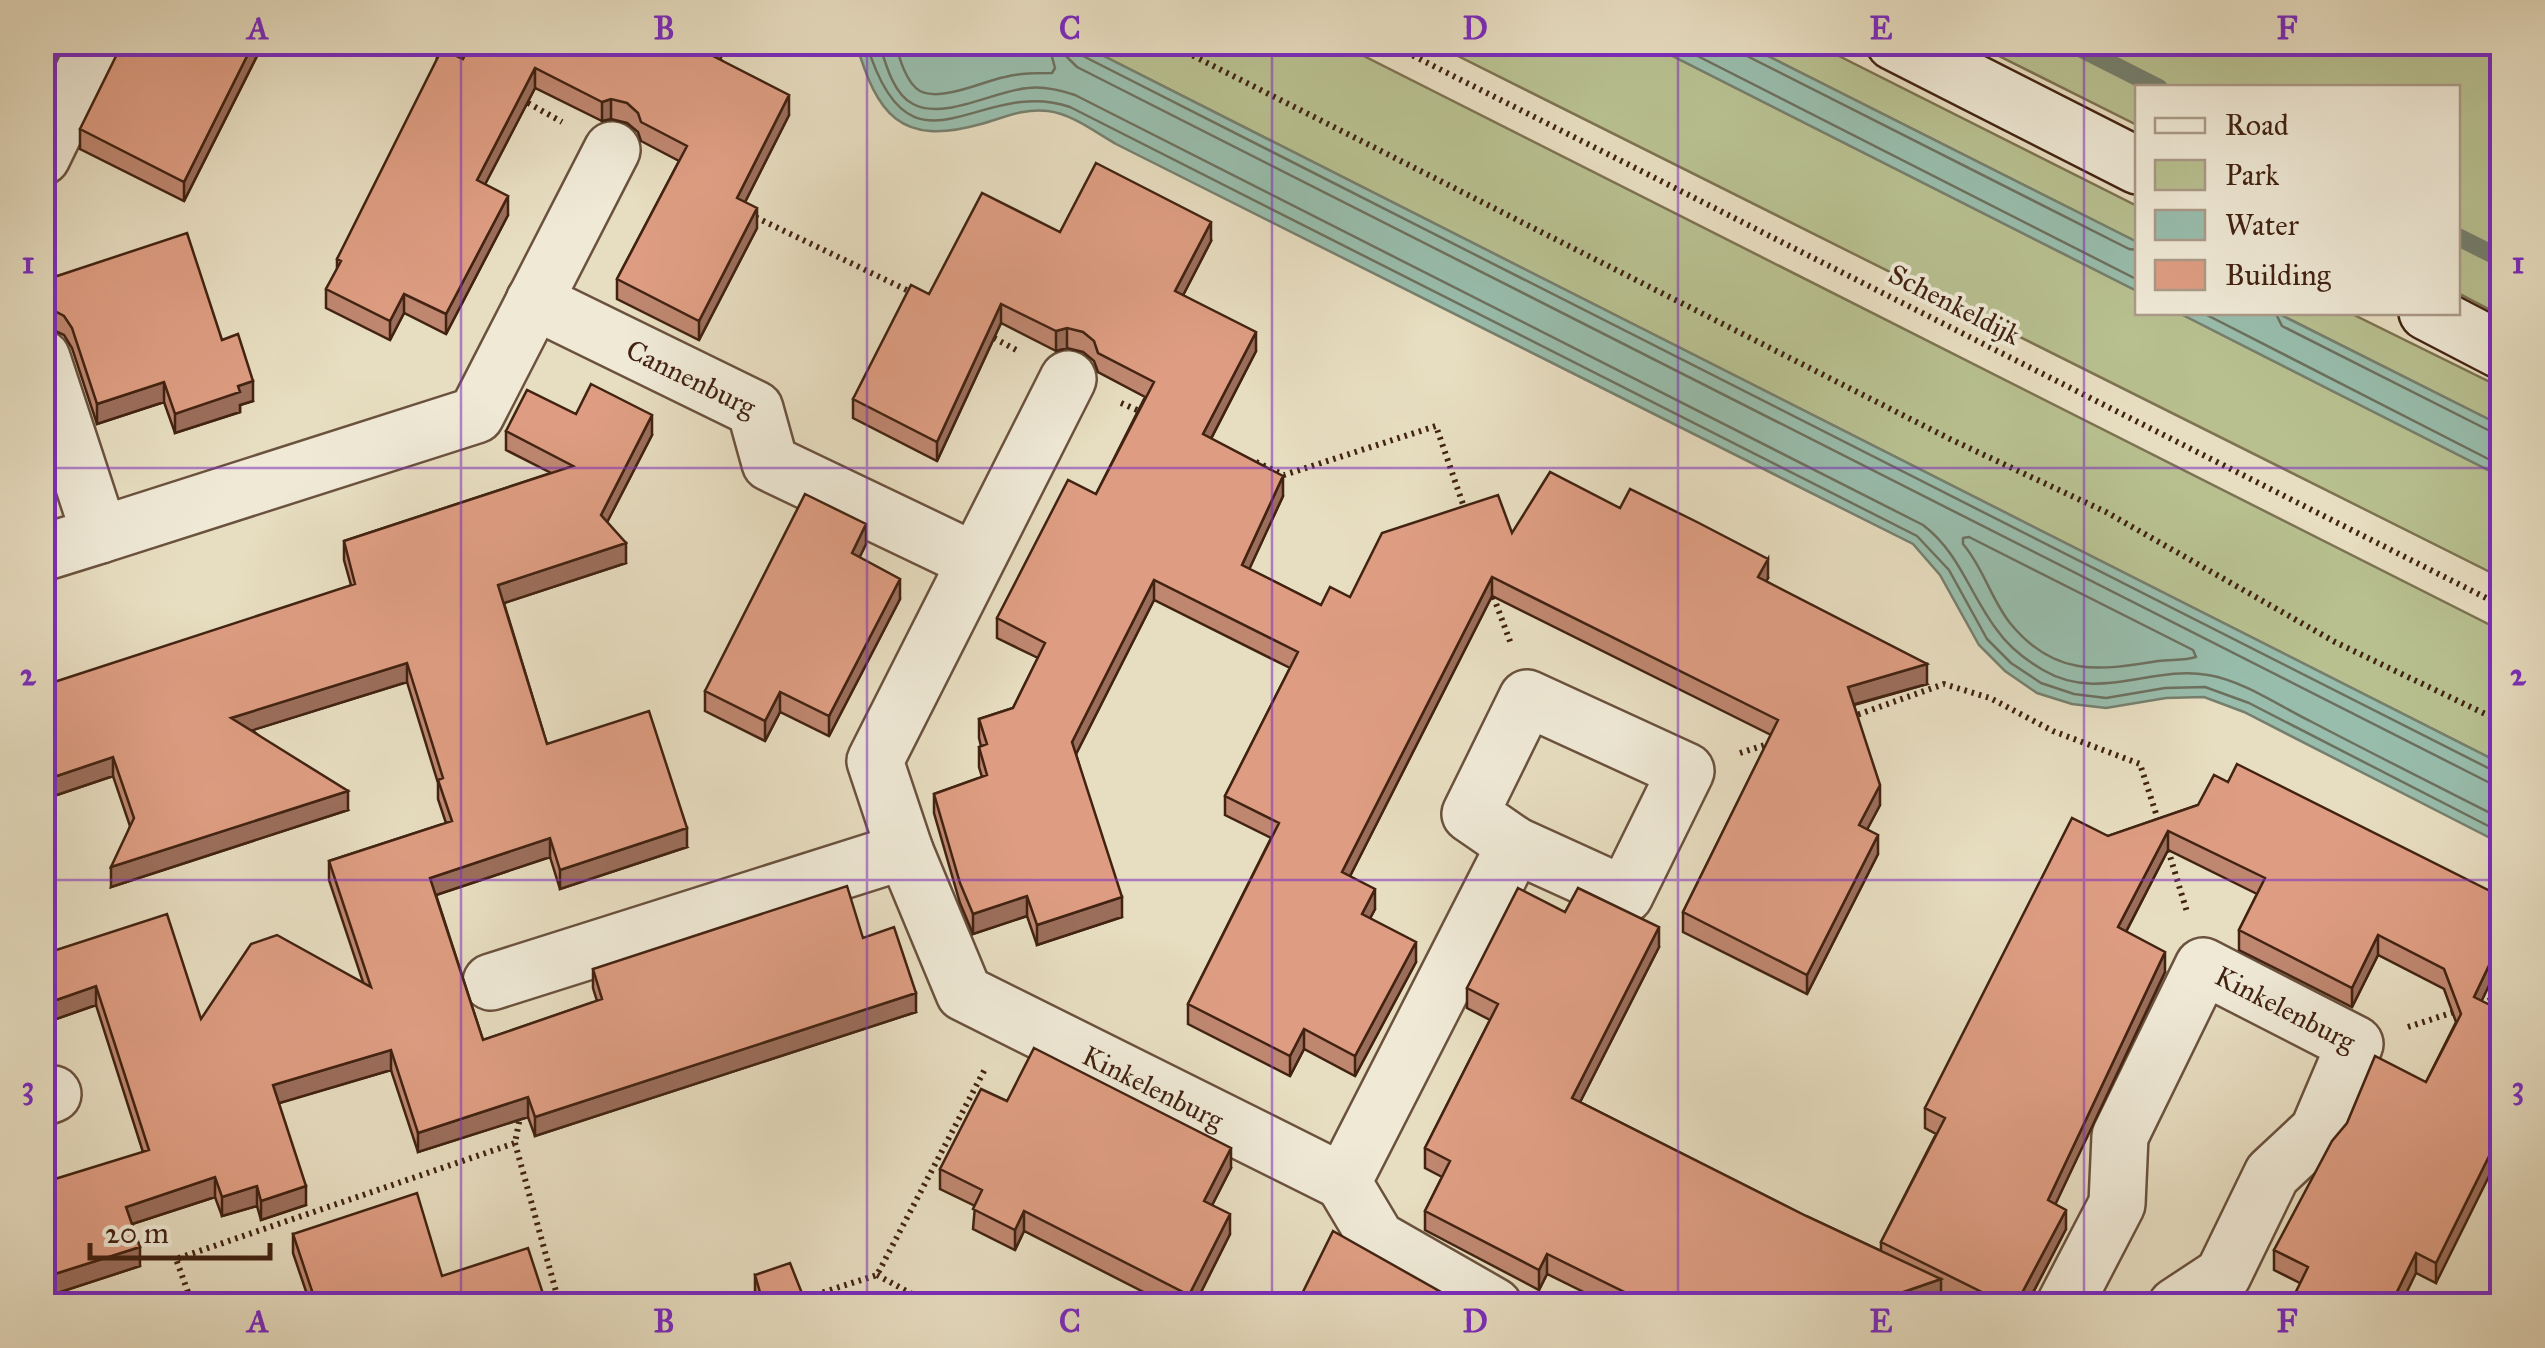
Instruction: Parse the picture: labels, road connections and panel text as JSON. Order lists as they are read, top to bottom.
{
  "streets": {
    "street": ["Cannenburg", "Kinkelenburg"],
    "path": ["Schenkeldijk"]
  },
  "legend": [
    "Road",
    "Park",
    "Water",
    "Building"
  ],
  "scale_bar": "20 m",
  "grid": {
    "columns": [
      "A",
      "B",
      "C",
      "D",
      "E",
      "F"
    ],
    "rows": ["1", "2", "3"]
  }
}
